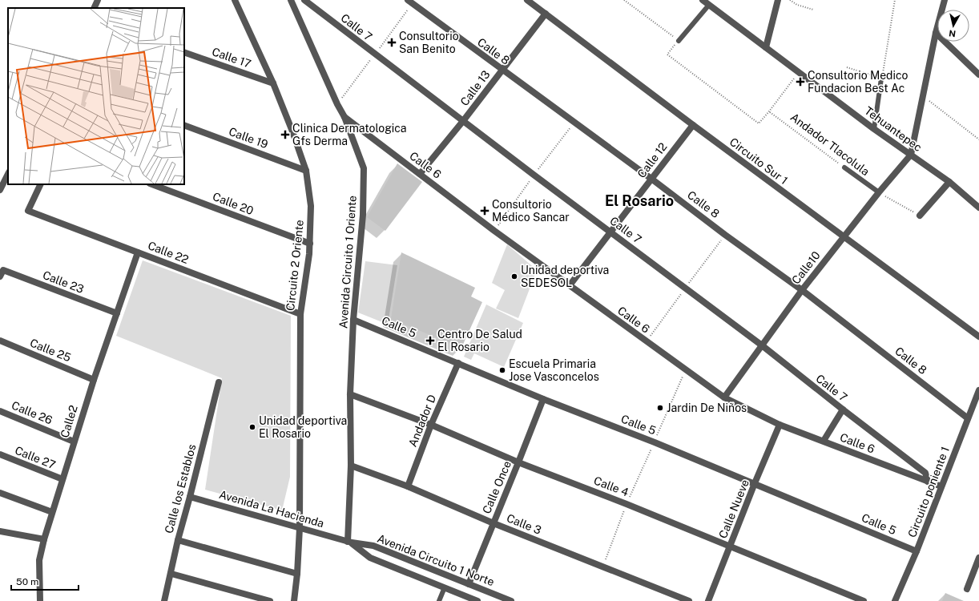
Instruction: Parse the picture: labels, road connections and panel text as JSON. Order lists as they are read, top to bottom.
{
  "streets": {
    "street": [
      "Calle 7",
      "Calle 8",
      "Calle 17",
      "Calle 13",
      "Tehuantepec",
      "Calle 19",
      "Calle 12",
      "Circuito Sur 1",
      "Calle 6",
      "Calle 20",
      "Calle 22",
      "Avenida Circuito 1 Oriente",
      "Circuito 2 Oriente",
      "Calle10",
      "Calle 23",
      "Calle 5",
      "Calle 25",
      "Calle 26",
      "Andador D",
      "Calle2",
      "Calle 27",
      "Calle 4",
      "Calle Once",
      "Calle los Establos",
      "Circuito poniente 1",
      "Avenida La Hacienda",
      "Calle Nueve",
      "Calle 3",
      "Avenida Circuito 1 Norte"
    ],
    "lane": ["Andador Tlacolula"]
  },
  "crossings": [
    ["Calle 7", "Calle 13"],
    ["Calle 7", "Calle 12"],
    ["Calle 7", "Calle 6"],
    ["Calle 7", "Calle10"],
    ["Calle 8", "Calle 13"],
    ["Calle 8", "Calle 12"],
    ["Calle 8", "Calle10"],
    ["Calle 8", "Circuito poniente 1"],
    ["Calle 17", "Circuito 2 Oriente"],
    ["Calle 13", "Circuito Sur 1"],
    ["Calle 13", "Calle 6"],
    ["Tehuantepec", "Calle10"],
    ["Calle 19", "Circuito 2 Oriente"],
    ["Andador Tlacolula", "Calle10"],
    ["Calle 12", "Circuito Sur 1"],
    ["Calle 12", "Calle 6"],
    ["Circuito Sur 1", "Calle10"],
    ["Calle 6", "Avenida Circuito 1 Oriente"],
    ["Calle 6", "Calle10"],
    ["Calle 6", "Circuito poniente 1"],
    ["Calle 6", "Calle Nueve"],
    ["Calle 20", "Circuito 2 Oriente"],
    ["Calle 22", "Circuito 2 Oriente"],
    ["Calle 22", "Calle2"],
    ["Avenida Circuito 1 Oriente", "Calle 5"],
    ["Avenida Circuito 1 Oriente", "Calle 4"],
    ["Avenida Circuito 1 Oriente", "Avenida La Hacienda"],
    ["Avenida Circuito 1 Oriente", "Calle 3"],
    ["Avenida Circuito 1 Oriente", "Avenida Circuito 1 Norte"],
    ["Circuito 2 Oriente", "Avenida La Hacienda"],
    ["Calle 23", "Calle2"],
    ["Calle 5", "Andador D"],
    ["Calle 5", "Calle Once"],
    ["Calle 5", "Circuito poniente 1"],
    ["Calle 5", "Calle Nueve"],
    ["Calle 25", "Calle2"],
    ["Calle 26", "Calle2"],
    ["Andador D", "Calle 4"],
    ["Andador D", "Calle 3"],
    ["Calle2", "Calle 27"],
    ["Calle 4", "Calle Once"],
    ["Calle 4", "Calle Nueve"],
    ["Calle Once", "Calle 3"],
    ["Calle Once", "Avenida Circuito 1 Norte"],
    ["Calle los Establos", "Avenida La Hacienda"],
    ["Avenida La Hacienda", "Avenida Circuito 1 Norte"]
  ],
  "districts": ["El Rosario"],
  "places": {
    "health": [
      "Consultorio San Benito",
      "Consultorio Medico Fundacion Best Ac",
      "Clinica Dermatologica Gfs Derma",
      "Consultorio Médico Sancar",
      "Centro De Salud El Rosario"
    ],
    "other": [
      "Unidad deportiva SEDESOL",
      "Escuela Primaria Jose Vasconcelos",
      "Jardin De Niños",
      "Unidad deportiva El Rosario"
    ]
  },
  "scale_bar": "50 m",
  "north": "bottom"
}
